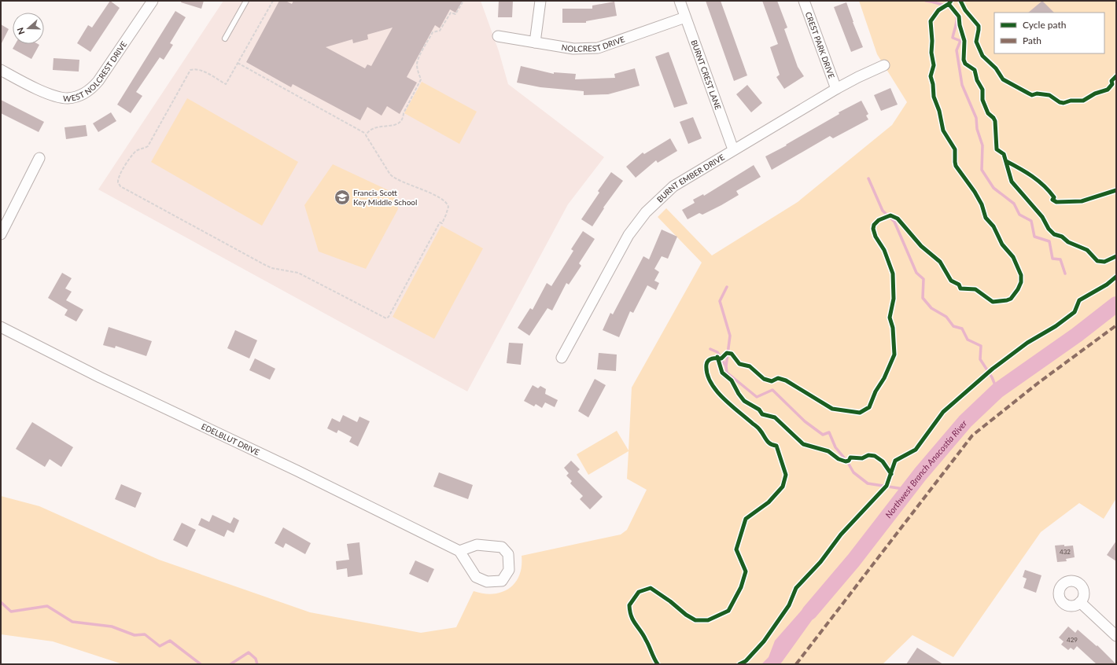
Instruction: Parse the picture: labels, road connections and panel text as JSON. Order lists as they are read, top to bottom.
{
  "streets": {
    "street": [
      "NOLCREST DRIVE",
      "CREST PARK DRIVE",
      "WEST NOLCREST DRIVE",
      "BURNT CREST LANE",
      "BURNT EMBER DRIVE",
      "EDELBLUT DRIVE"
    ]
  },
  "crossings": [
    ["NOLCREST DRIVE", "BURNT CREST LANE"],
    ["CREST PARK DRIVE", "BURNT EMBER DRIVE"],
    ["BURNT CREST LANE", "BURNT EMBER DRIVE"]
  ],
  "water": ["Northwest Branch Anacostia River"],
  "places": {
    "school or university": ["Francis Scott Key Middle School"]
  },
  "house_numbers": ["432", "429"],
  "legend": ["Cycle path", "Path"],
  "north": "left"
}
